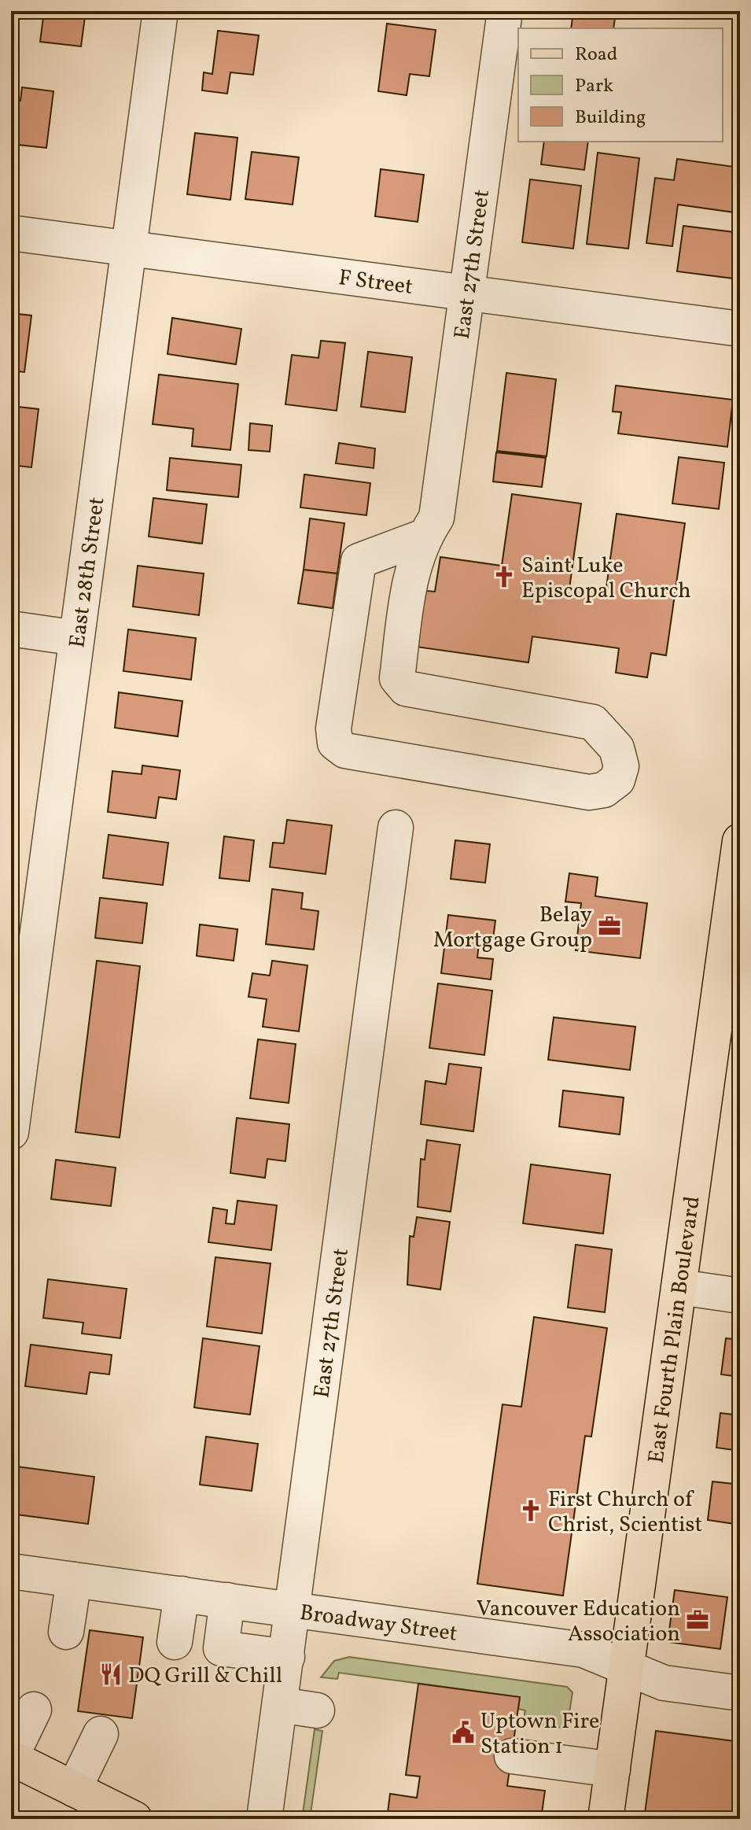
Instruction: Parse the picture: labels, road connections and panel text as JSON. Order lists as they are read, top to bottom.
{
  "streets": {
    "main road": ["East Fourth Plain Boulevard"],
    "street": [
      "East 27th Street",
      "F Street",
      "East 28th Street",
      "Broadway Street"
    ]
  },
  "crossings": [
    ["East 27th Street", "F Street"],
    ["East 27th Street", "Broadway Street"],
    ["F Street", "East 28th Street"],
    ["East Fourth Plain Boulevard", "Broadway Street"]
  ],
  "places": {
    "church": ["Saint Luke Episcopal Church", "First Church of Christ, Scientist"],
    "office": ["Belay Mortgage Group", "Vancouver Education Association"],
    "restaurant": ["DQ Grill & Chill"],
    "public building": ["Uptown Fire Station 1"]
  },
  "legend": ["Road", "Park", "Building"]
}
